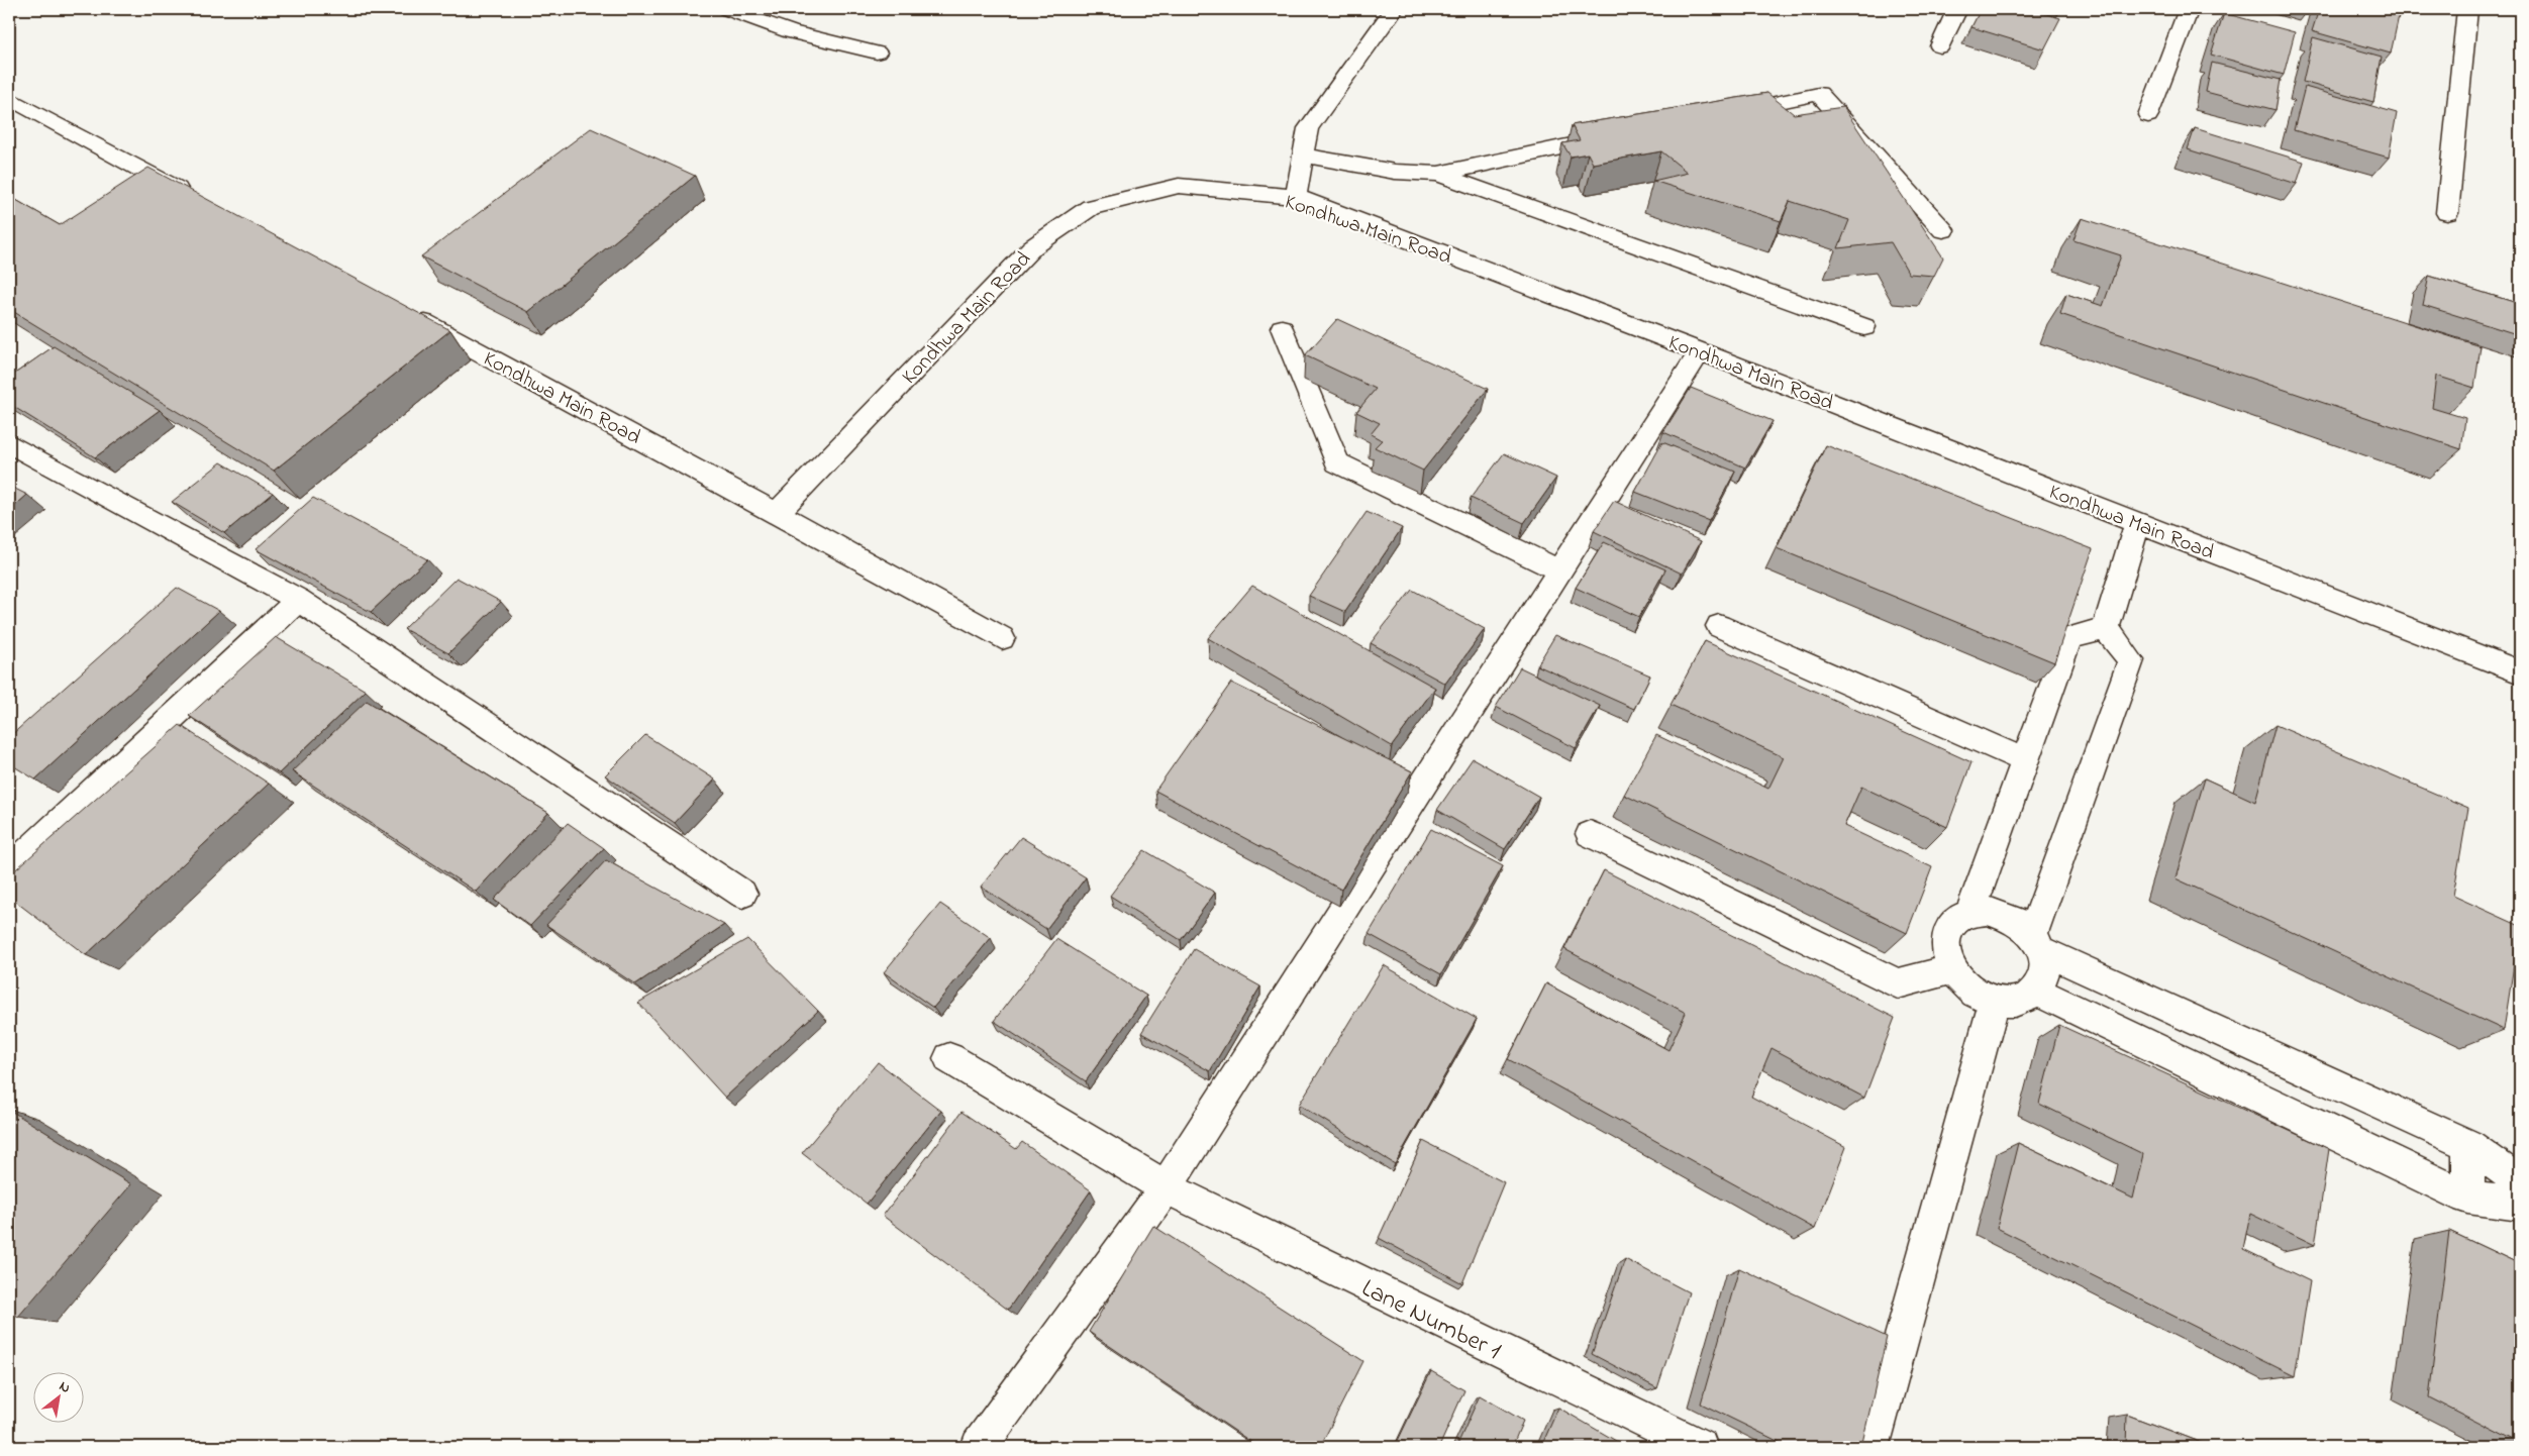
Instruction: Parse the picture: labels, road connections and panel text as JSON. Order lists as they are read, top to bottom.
{
  "streets": {
    "street": ["Kondhwa Main Road", "Lane Number 1"]
  },
  "north": "top right"
}
